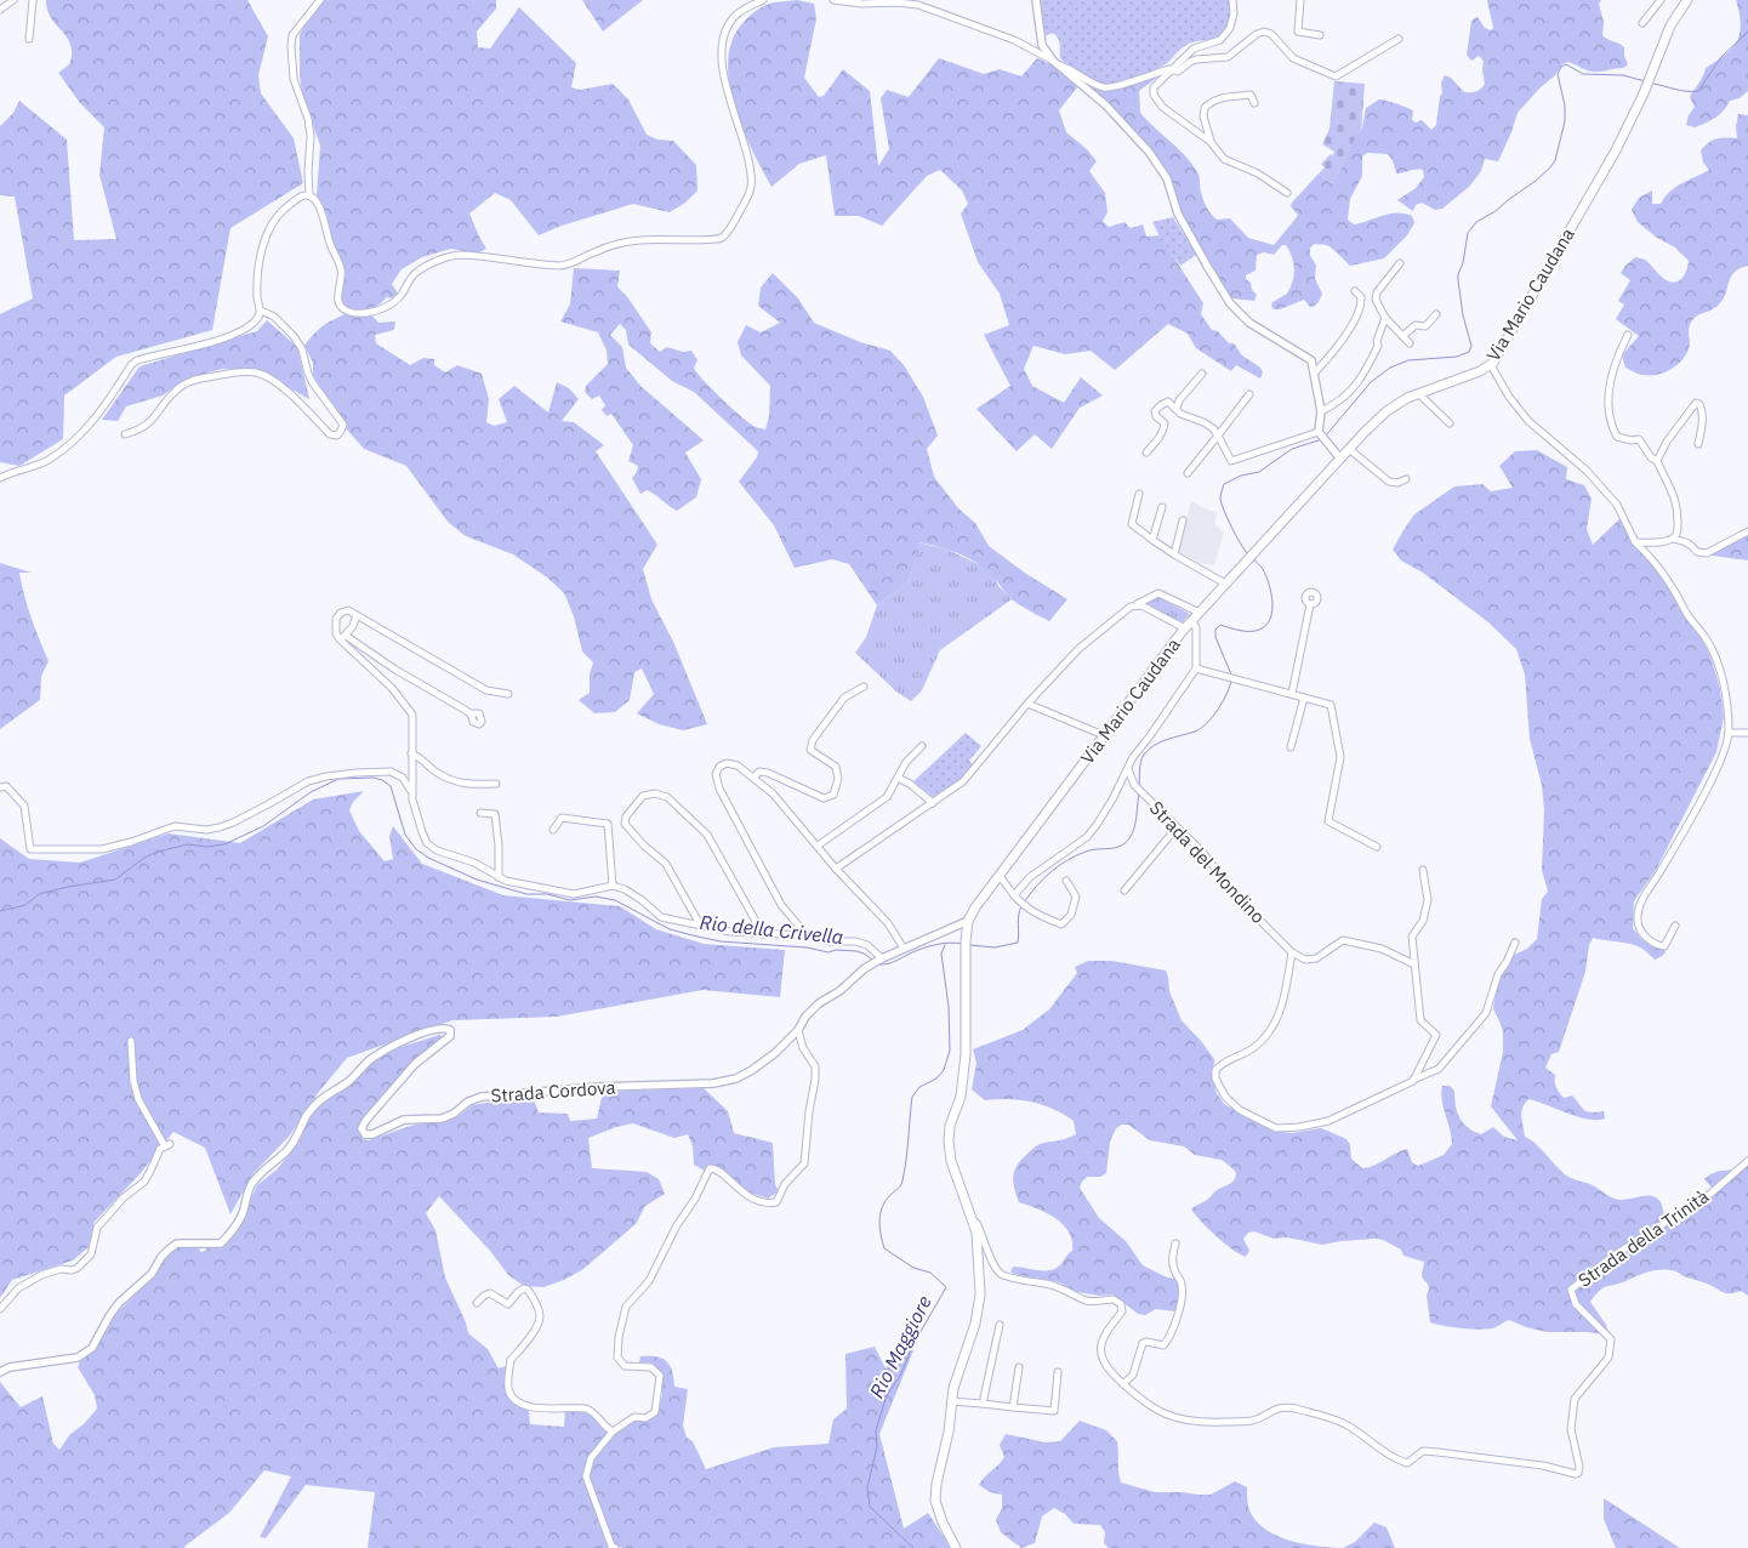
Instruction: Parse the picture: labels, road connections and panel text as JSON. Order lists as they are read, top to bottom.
{
  "streets": {
    "main road": ["Via Mario Caudana"],
    "street": ["Strada del Mondino", "Strada Cordova", "Strada della Trinità"]
  },
  "crossings": [
    ["Via Mario Caudana", "Strada Cordova"],
    ["Via Mario Caudana", "Strada della Trinità"]
  ],
  "water": ["Rio della Crivella", "Rio Maggiore"]
}
